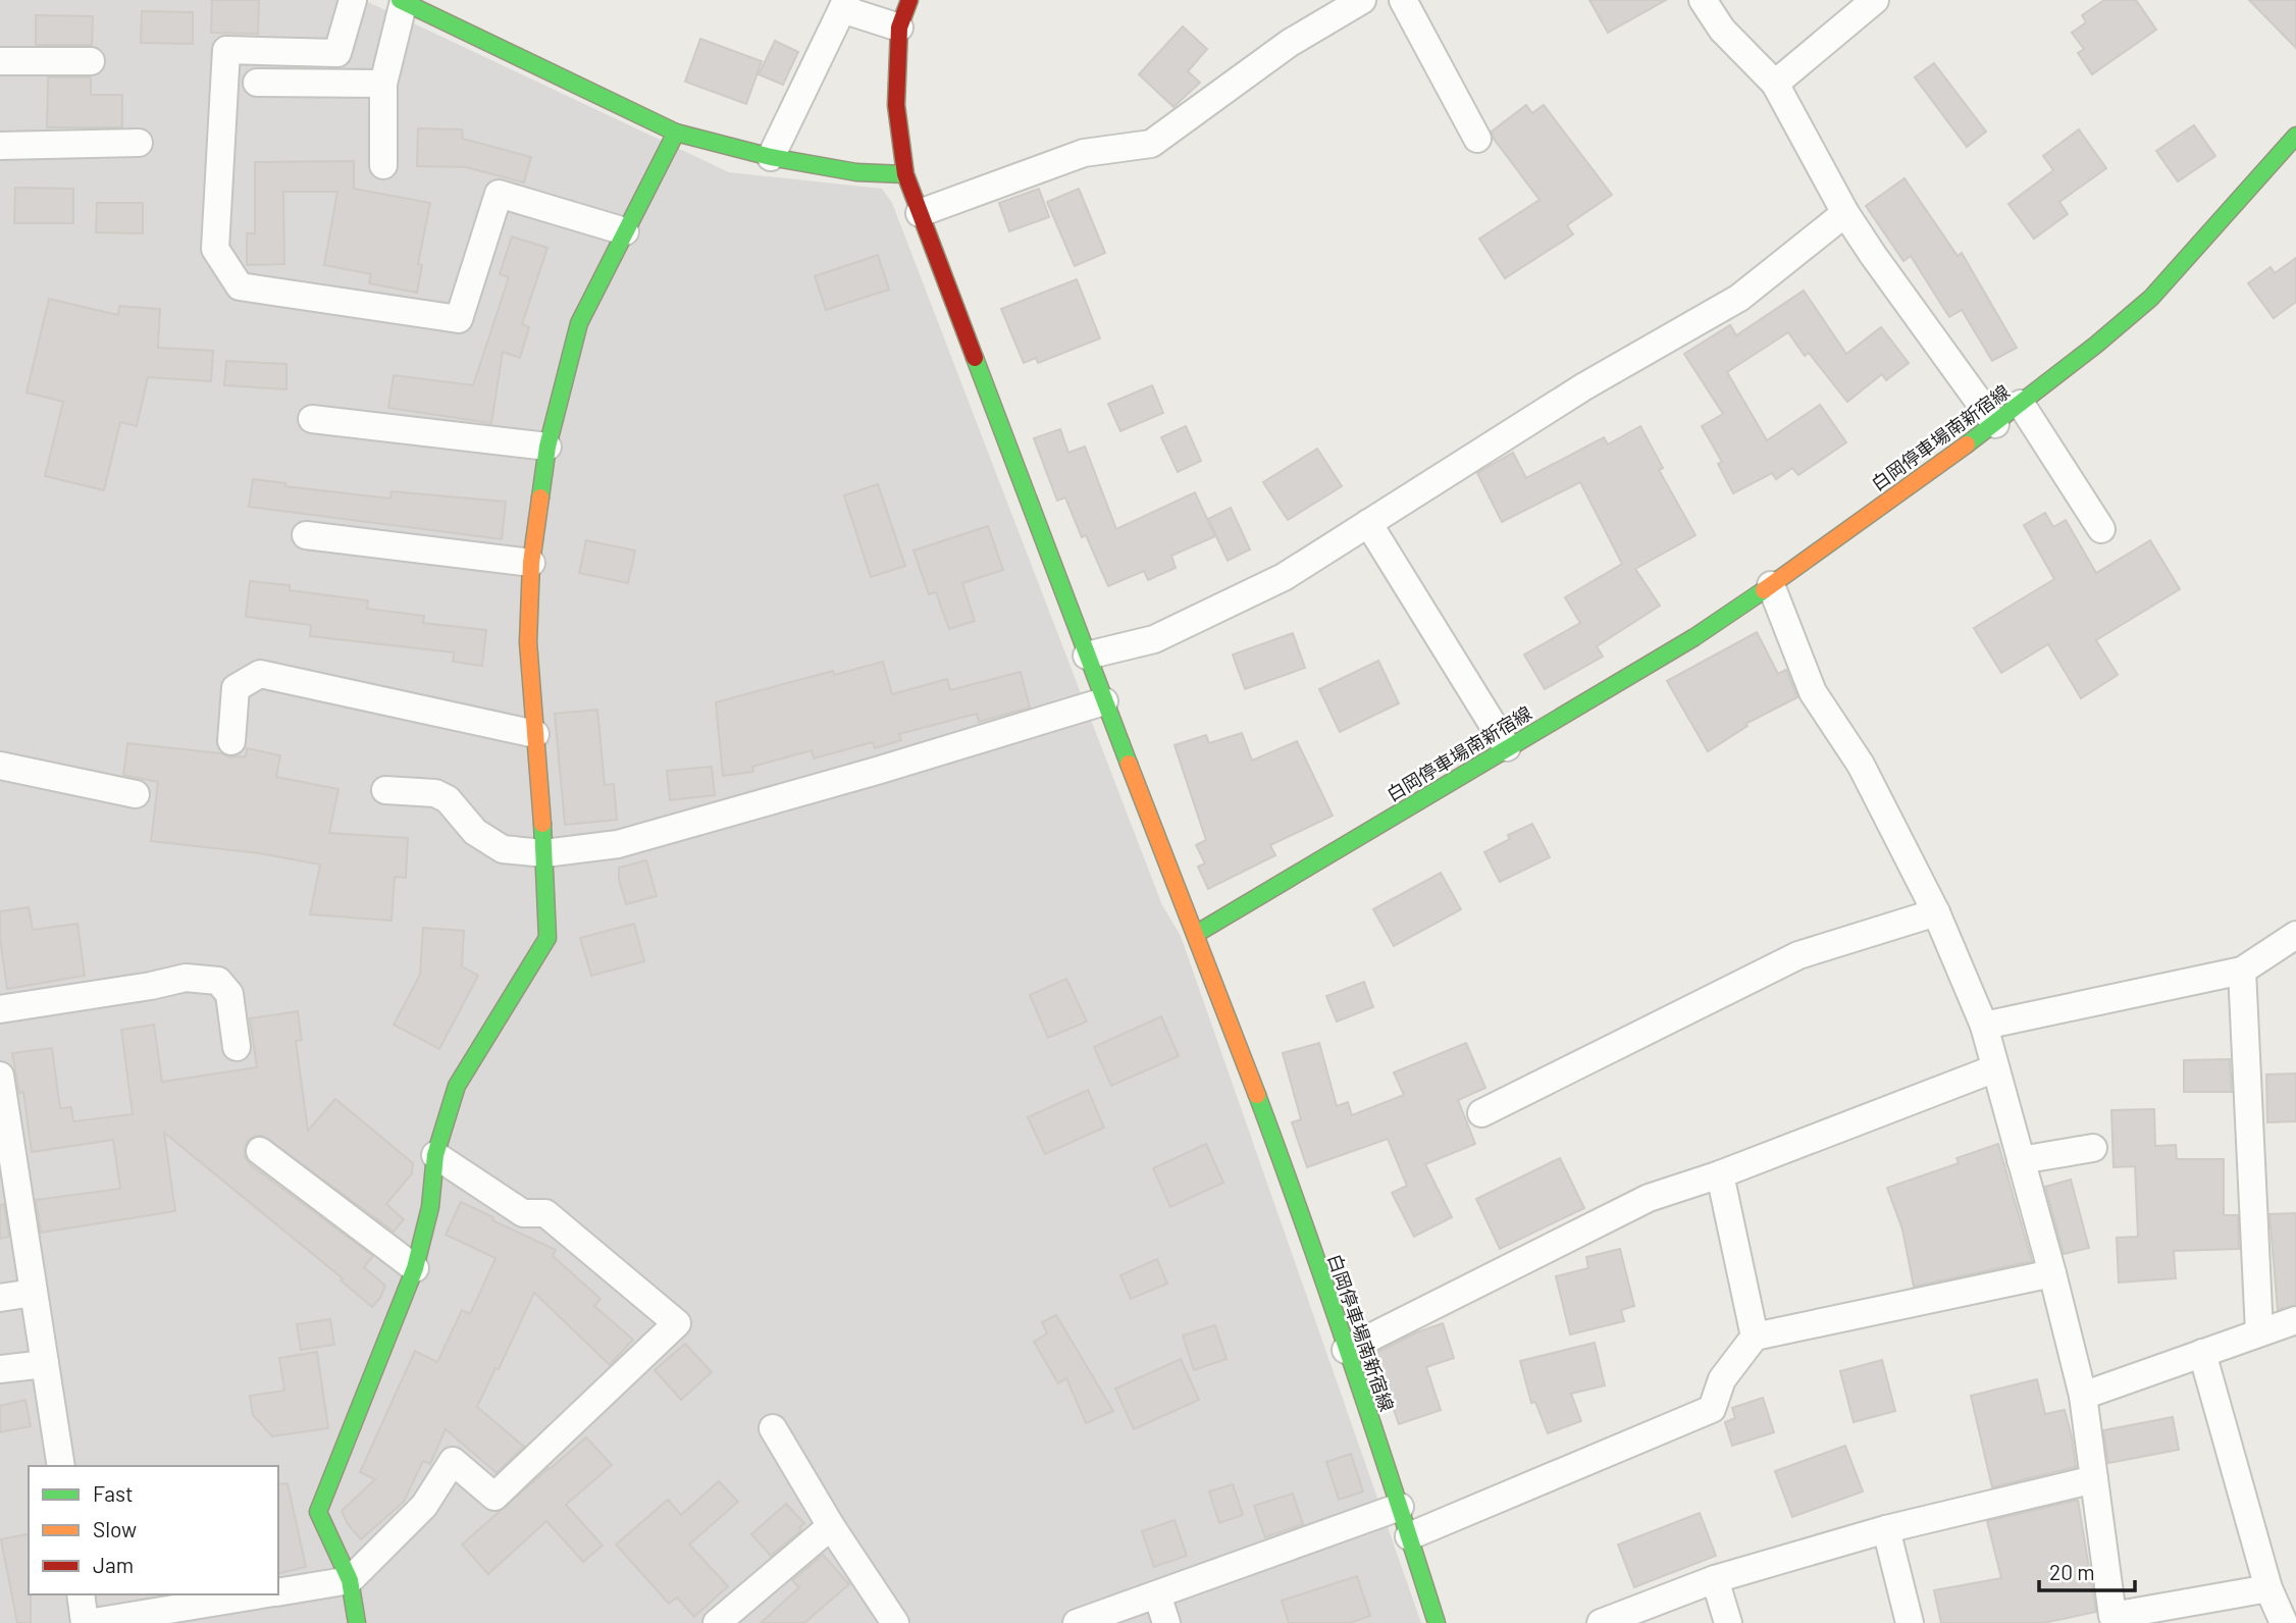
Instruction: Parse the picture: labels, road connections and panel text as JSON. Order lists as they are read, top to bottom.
{
  "streets": {
    "street": ["白岡停車場南新宿線"]
  },
  "legend": ["Fast", "Slow", "Jam"],
  "scale_bar": "20 m"
}
